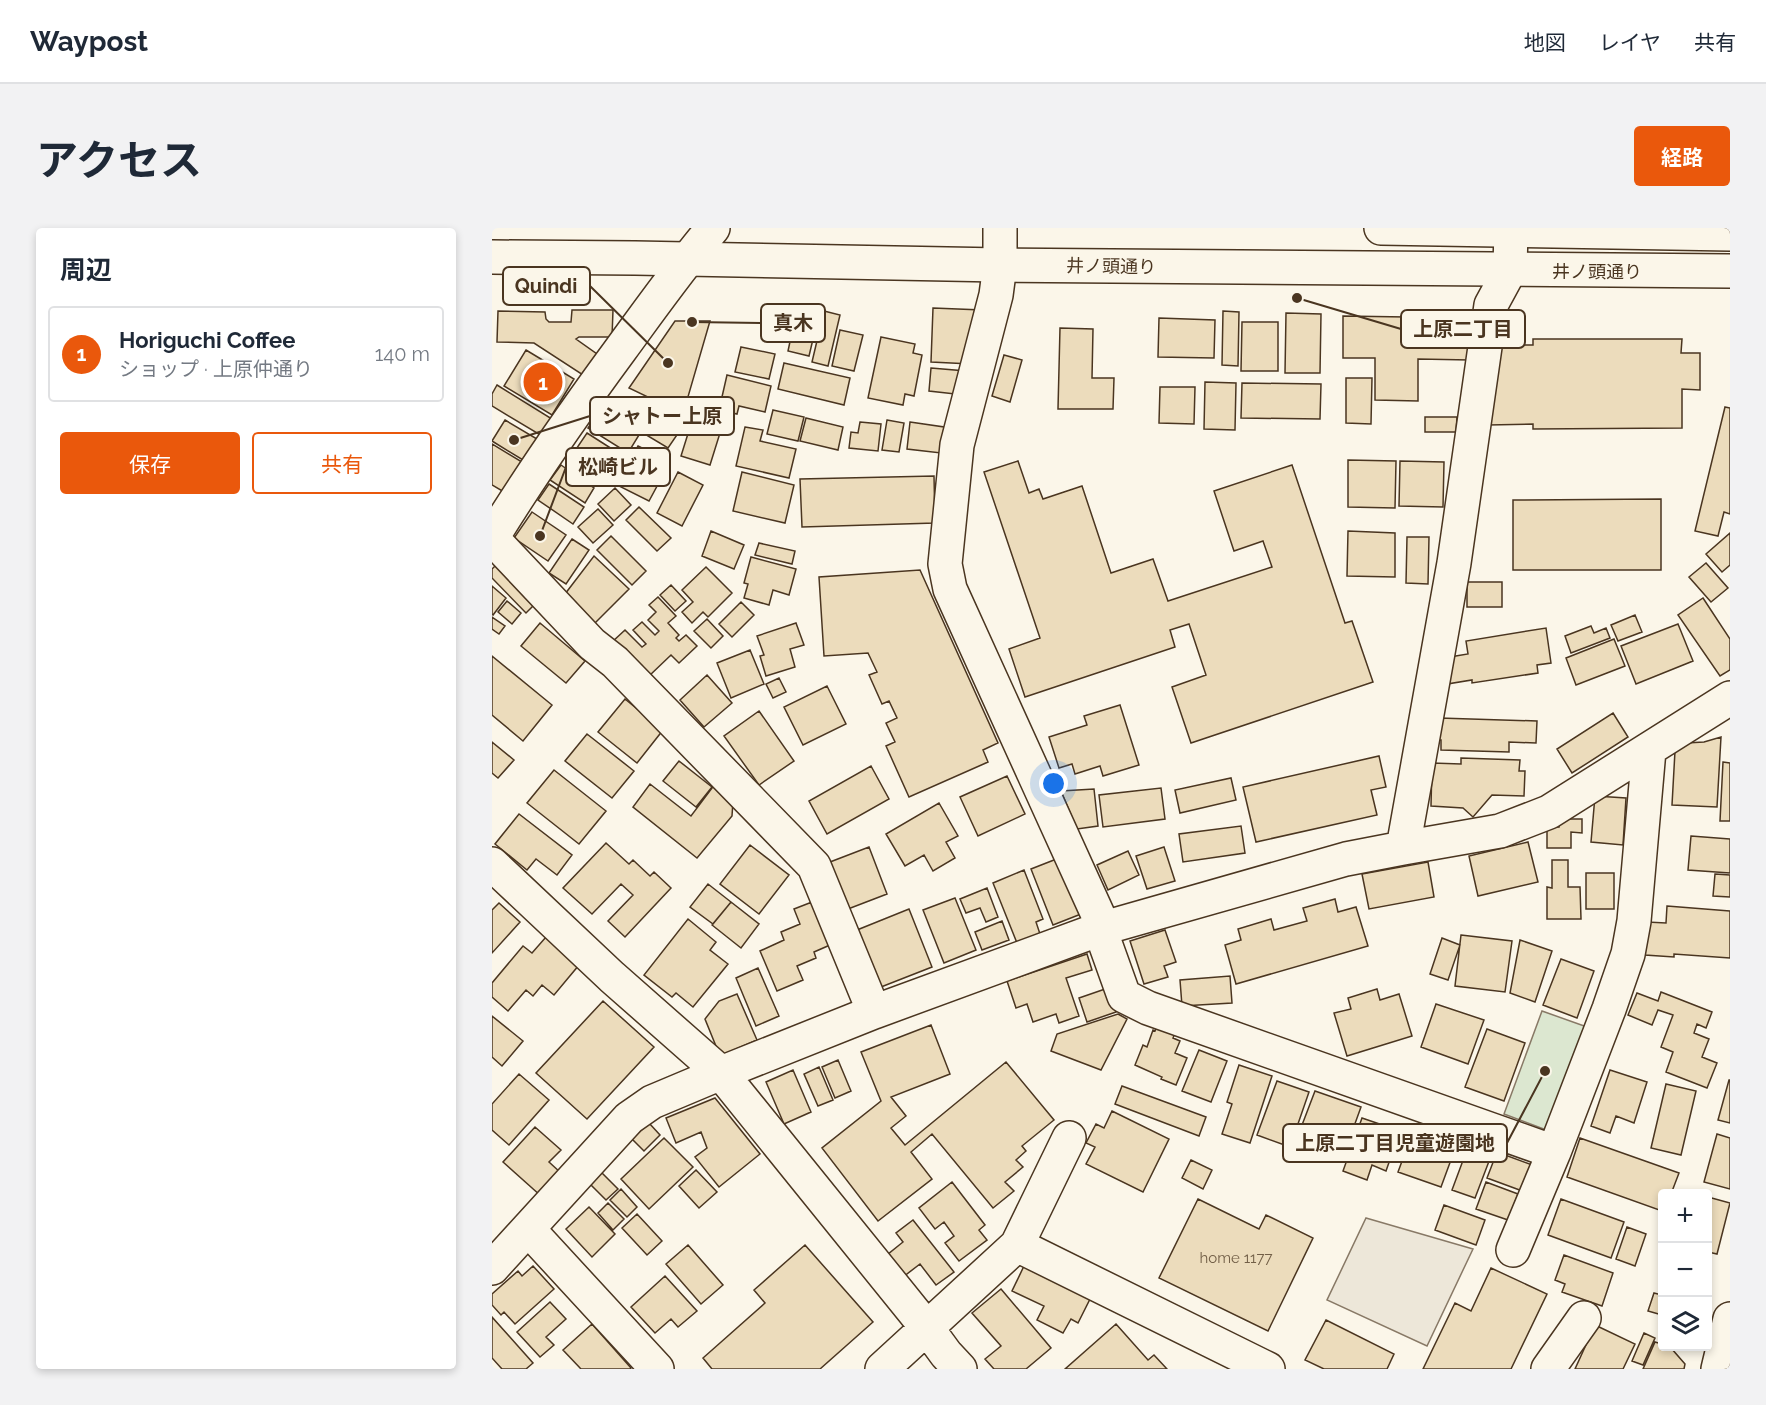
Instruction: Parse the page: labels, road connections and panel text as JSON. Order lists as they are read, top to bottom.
{
  "streets": {
    "street": ["井ノ頭通り"]
  },
  "places": [
    "上原二丁目",
    "真木",
    "Quindi",
    "シャトー上原",
    "松崎ビル",
    "上原二丁目児童遊園地"
  ],
  "house_numbers": ["home 1177"],
  "page": {
    "header": "Waypost",
    "nav": ["地図", "レイヤ", "共有"],
    "title": "アクセス",
    "buttons": [
      "経路",
      ["保存", "共有"]
    ],
    "heading": "周辺",
    "list": [
      {
        "mark": "1",
        "name": "Horiguchi Coffee",
        "note": "ショップ · 上原仲通り",
        "value": "140 m"
      }
    ],
    "pins": "1",
    "map_buttons": ["+", "−"]
  }
}
